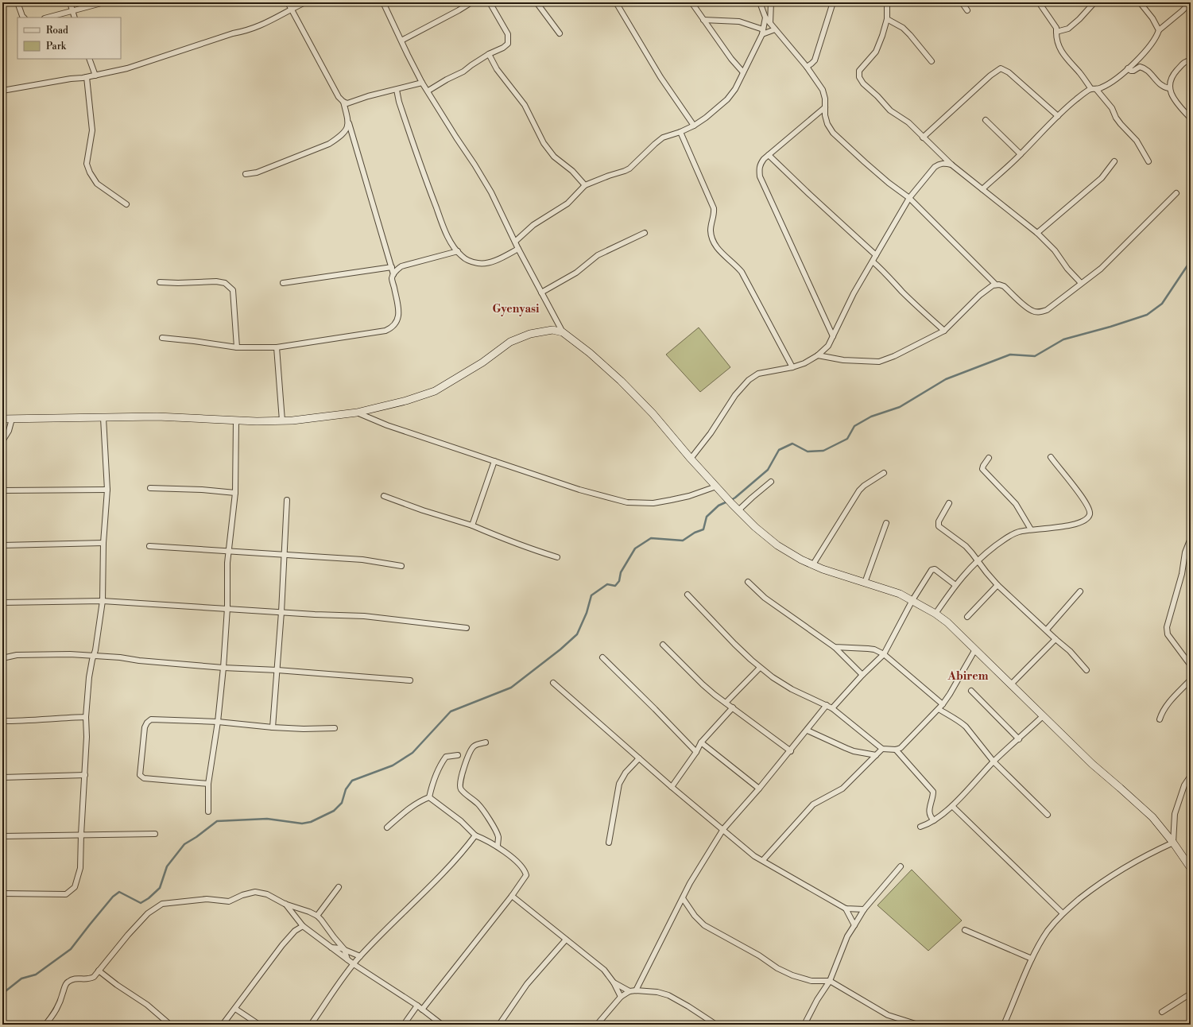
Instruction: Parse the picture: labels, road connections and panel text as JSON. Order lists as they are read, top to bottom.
{
  "districts": ["Gyenyasi", "Abirem"],
  "legend": ["Road", "Park"]
}
